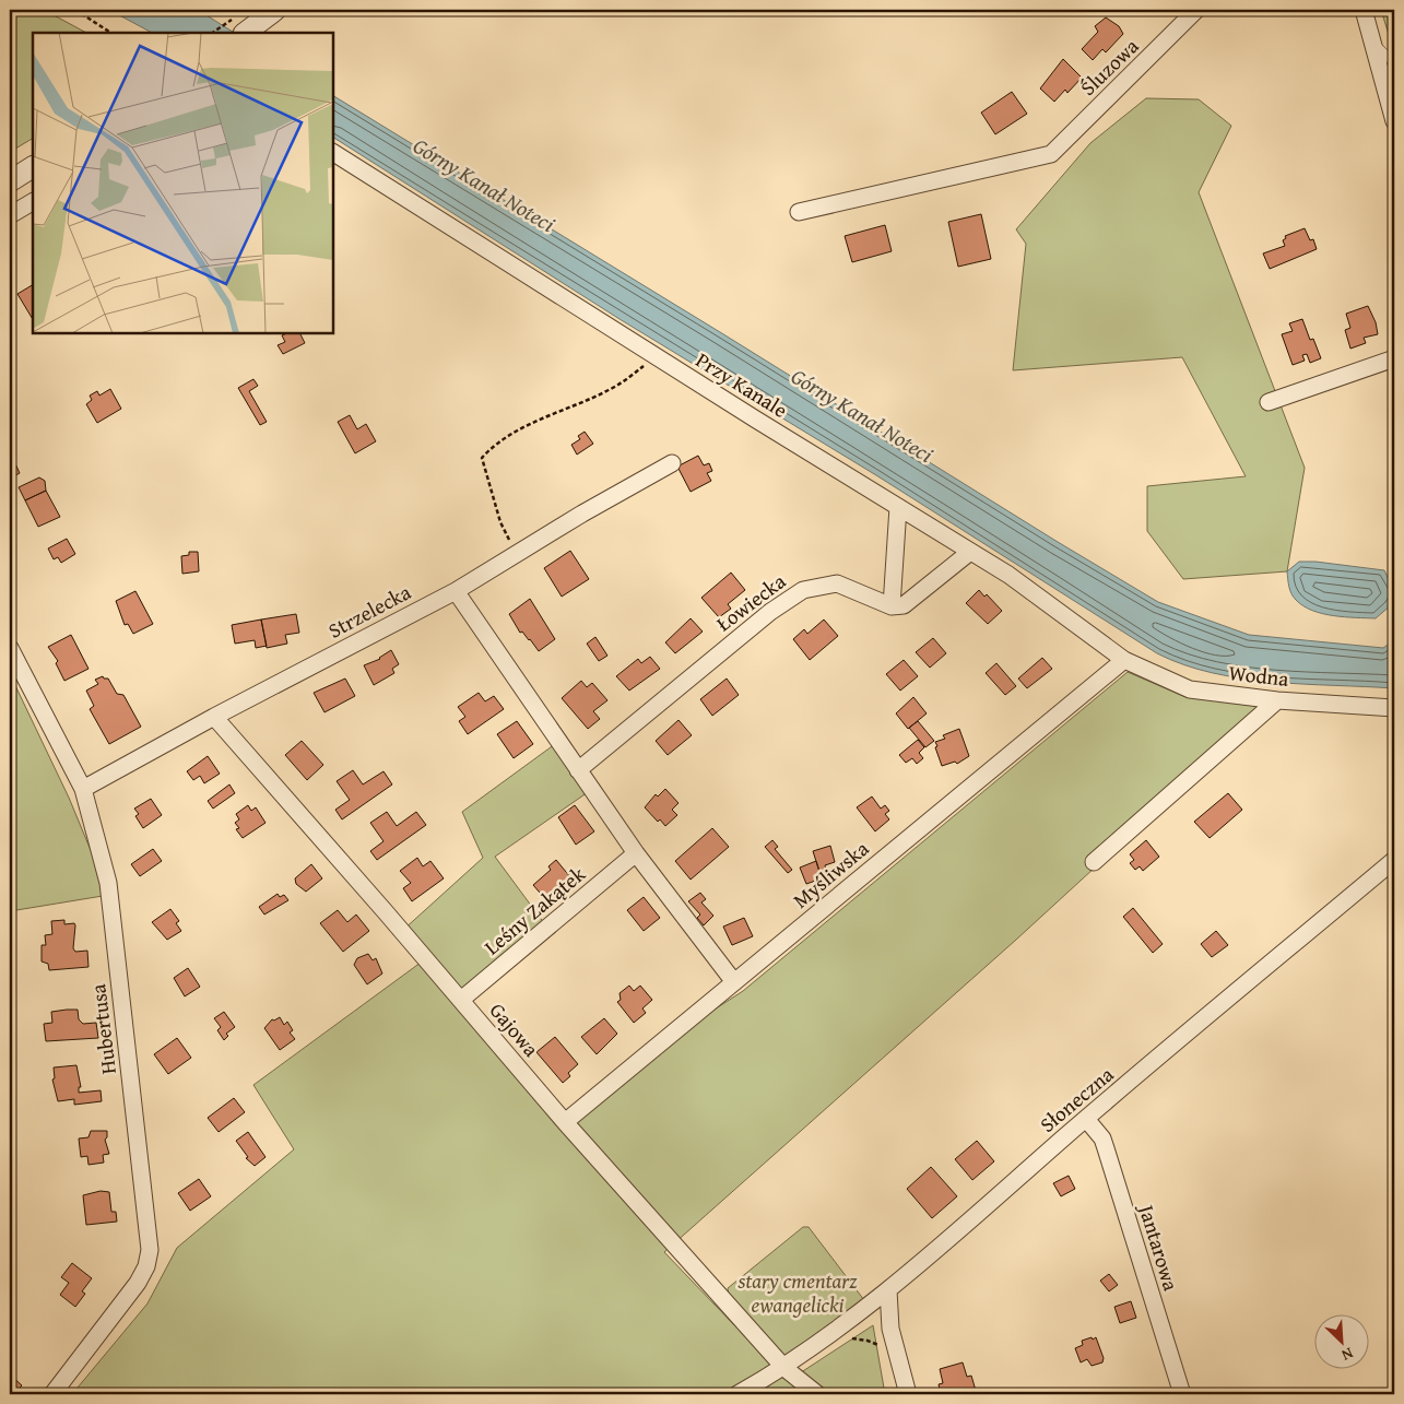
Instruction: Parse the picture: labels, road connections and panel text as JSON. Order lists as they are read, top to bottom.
{
  "streets": {
    "street": [
      "Śluzowa",
      "Przy Kanale",
      "Łowiecka",
      "Strzelecka",
      "Wodna",
      "Myśliwska",
      "Leśny Zakątek",
      "Hubertusa",
      "Gajowa",
      "Słoneczna",
      "Jantarowa"
    ]
  },
  "crossings": [
    ["Przy Kanale", "Wodna"],
    ["Przy Kanale", "Myśliwska"],
    ["Strzelecka", "Hubertusa"],
    ["Strzelecka", "Gajowa"],
    ["Wodna", "Myśliwska"],
    ["Myśliwska", "Gajowa"],
    ["Leśny Zakątek", "Gajowa"],
    ["Gajowa", "Słoneczna"],
    ["Słoneczna", "Jantarowa"]
  ],
  "water": ["Górny Kanał Noteci"],
  "parks": ["stary cmentarz ewangelicki"],
  "north": "bottom right"
}
